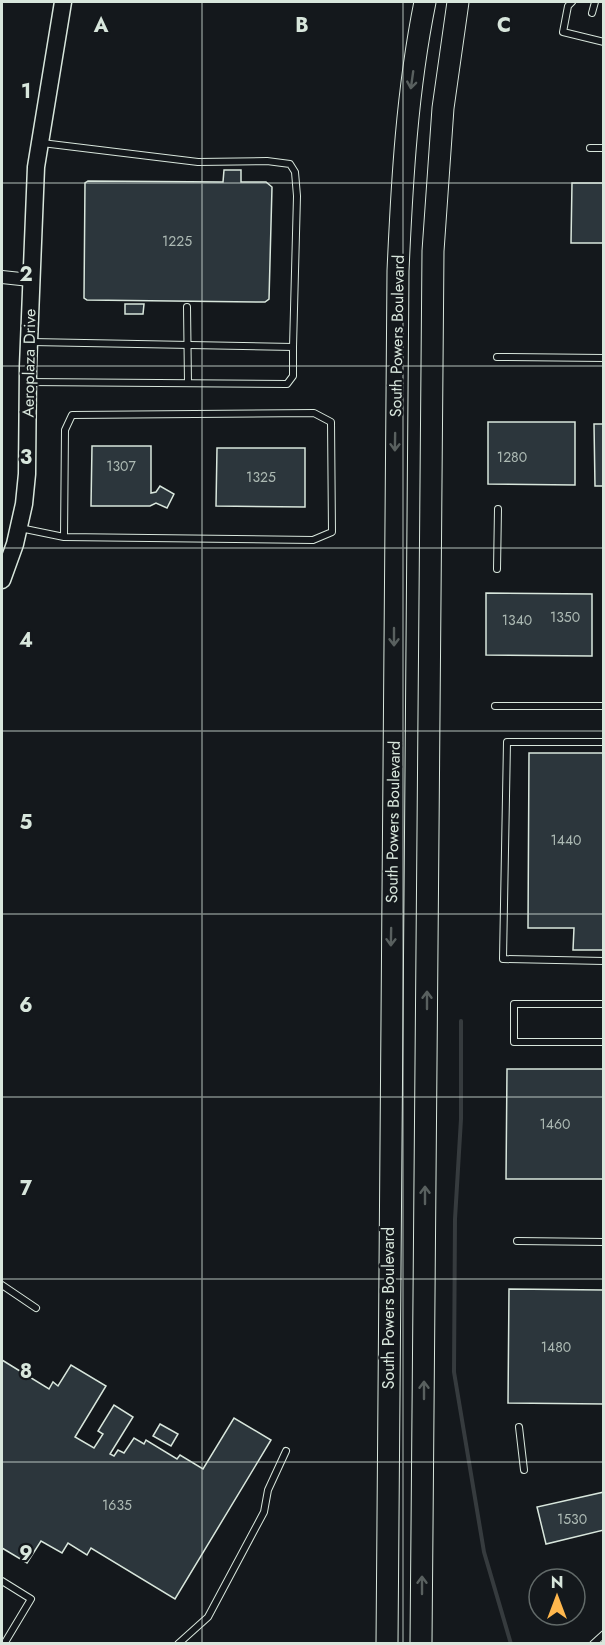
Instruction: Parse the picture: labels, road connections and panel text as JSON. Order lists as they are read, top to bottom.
{
  "streets": {
    "highway": ["South Powers Boulevard"],
    "street": ["Aeroplaza Drive"]
  },
  "house_numbers": [
    "1225",
    "1280",
    "1307",
    "1325",
    "1350",
    "1340",
    "1440",
    "1460",
    "1480",
    "1635",
    "1530"
  ],
  "north": "top",
  "grid": {
    "columns": ["A", "B", "C"],
    "rows": [
      "1",
      "2",
      "3",
      "4",
      "5",
      "6",
      "7",
      "8",
      "9"
    ]
  }
}
